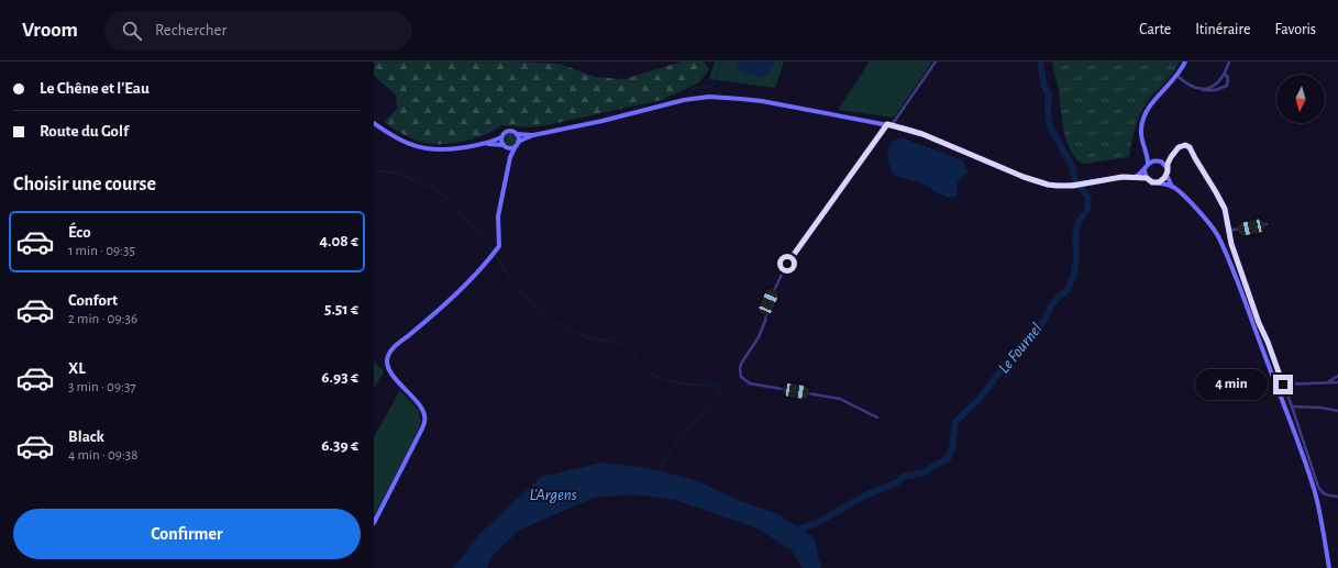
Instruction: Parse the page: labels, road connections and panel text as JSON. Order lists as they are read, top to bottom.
{
  "water": ["Le Fournel", "L'Argens"],
  "north": "bottom",
  "page": {
    "header": "Vroom",
    "search": "Rechercher",
    "nav": ["Carte", "Itinéraire", "Favoris"],
    "banner": ["Le Chêne et l'Eau", "Route du Golf"],
    "heading": "Choisir une course",
    "list": [
      {
        "name": "Éco",
        "note": "1 min · 09:35",
        "value": "4.08 €"
      },
      {
        "name": "Confort",
        "note": "2 min · 09:36",
        "value": "5.51 €"
      },
      {
        "name": "XL",
        "note": "3 min · 09:37",
        "value": "6.93 €"
      },
      {
        "name": "Black",
        "note": "4 min · 09:38",
        "value": "6.39 €"
      }
    ],
    "bubble": "4 min",
    "buttons": "Confirmer"
  }
}
